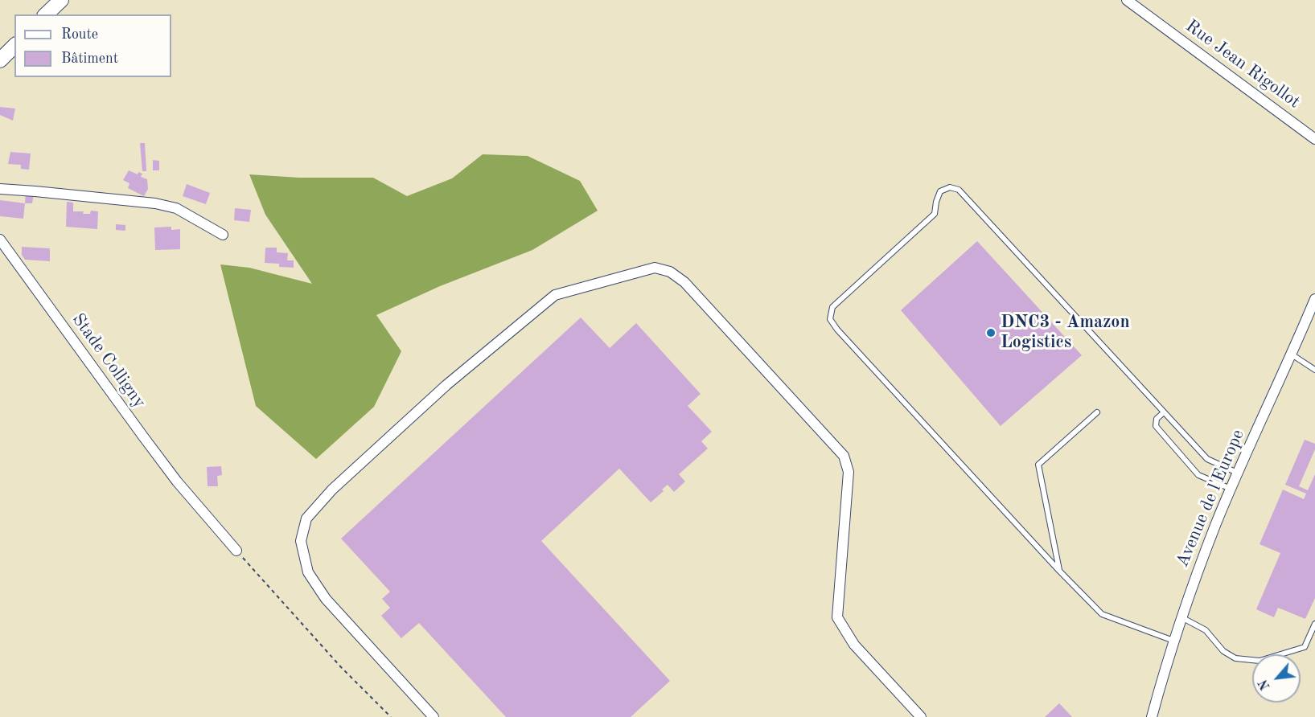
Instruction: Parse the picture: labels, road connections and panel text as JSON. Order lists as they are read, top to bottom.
{
  "streets": {
    "street": ["Rue Jean Rigollot", "Stade Colligny", "Avenue de l'Europe"]
  },
  "places": ["DNC3 - Amazon Logistics"],
  "legend": ["Route", "Bâtiment"],
  "north": "bottom left"
}
